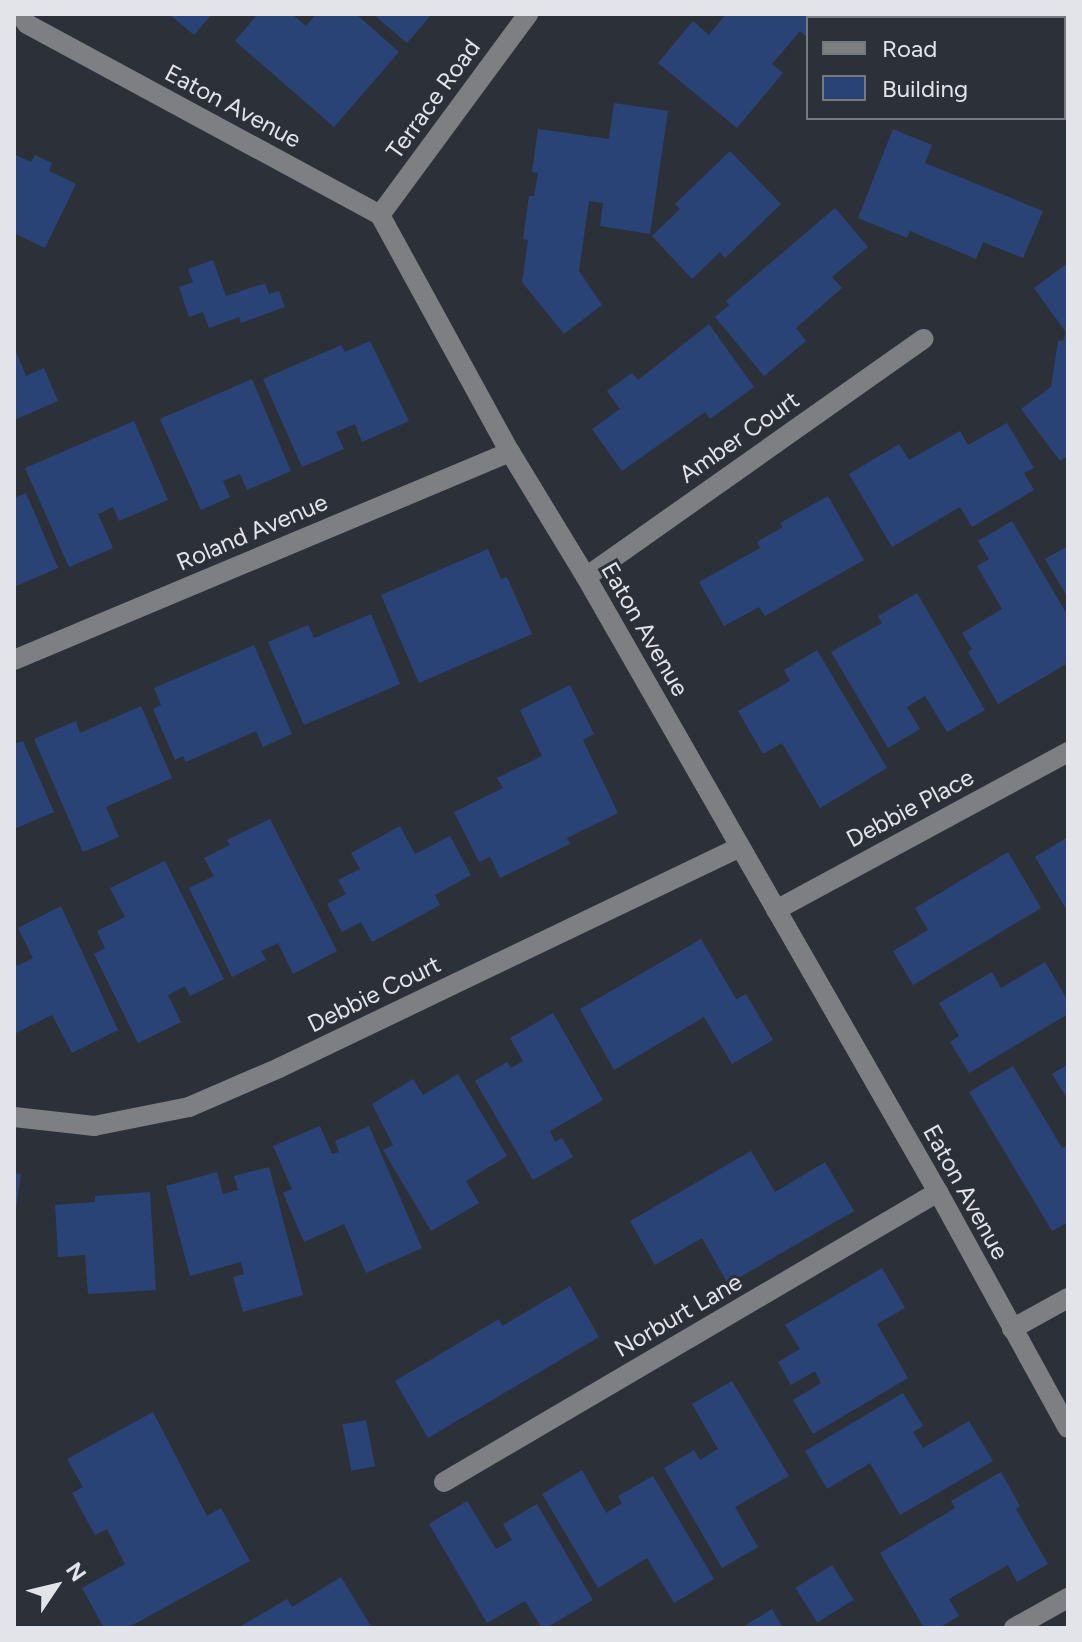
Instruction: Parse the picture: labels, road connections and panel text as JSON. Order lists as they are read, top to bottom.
{
  "streets": {
    "street": [
      "Terrace Road",
      "Eaton Avenue",
      "Amber Court",
      "Roland Avenue",
      "Debbie Place",
      "Debbie Court",
      "Norburt Lane"
    ]
  },
  "crossings": [
    ["Terrace Road", "Eaton Avenue"],
    ["Eaton Avenue", "Amber Court"],
    ["Eaton Avenue", "Roland Avenue"],
    ["Eaton Avenue", "Debbie Place"],
    ["Eaton Avenue", "Debbie Court"],
    ["Eaton Avenue", "Norburt Lane"]
  ],
  "legend": ["Road", "Building"],
  "north": "top right"
}
